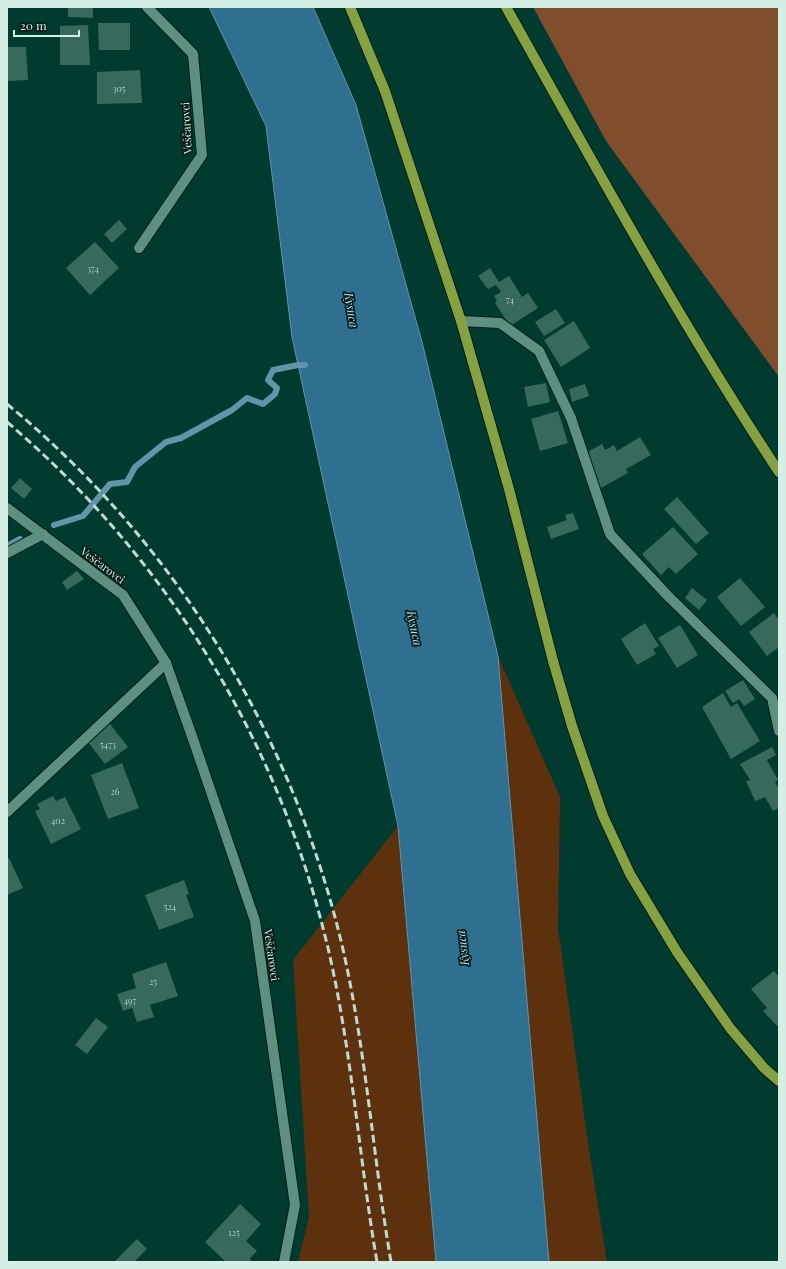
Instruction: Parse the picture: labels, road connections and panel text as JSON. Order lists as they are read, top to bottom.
{
  "streets": {
    "street": ["Veščarovci"]
  },
  "water": ["Kysuca"],
  "house_numbers": [
    "305",
    "374",
    "74",
    "5473",
    "26",
    "402",
    "524",
    "25",
    "497",
    "125"
  ],
  "scale_bar": "20 m"
}
